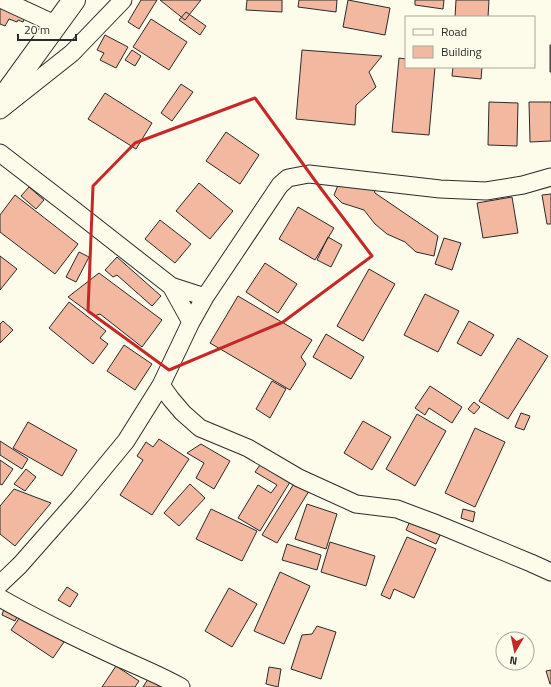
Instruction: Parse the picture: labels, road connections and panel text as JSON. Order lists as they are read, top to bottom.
{
  "legend": ["Road", "Building"],
  "scale_bar": "20 m",
  "north": "bottom"
}
